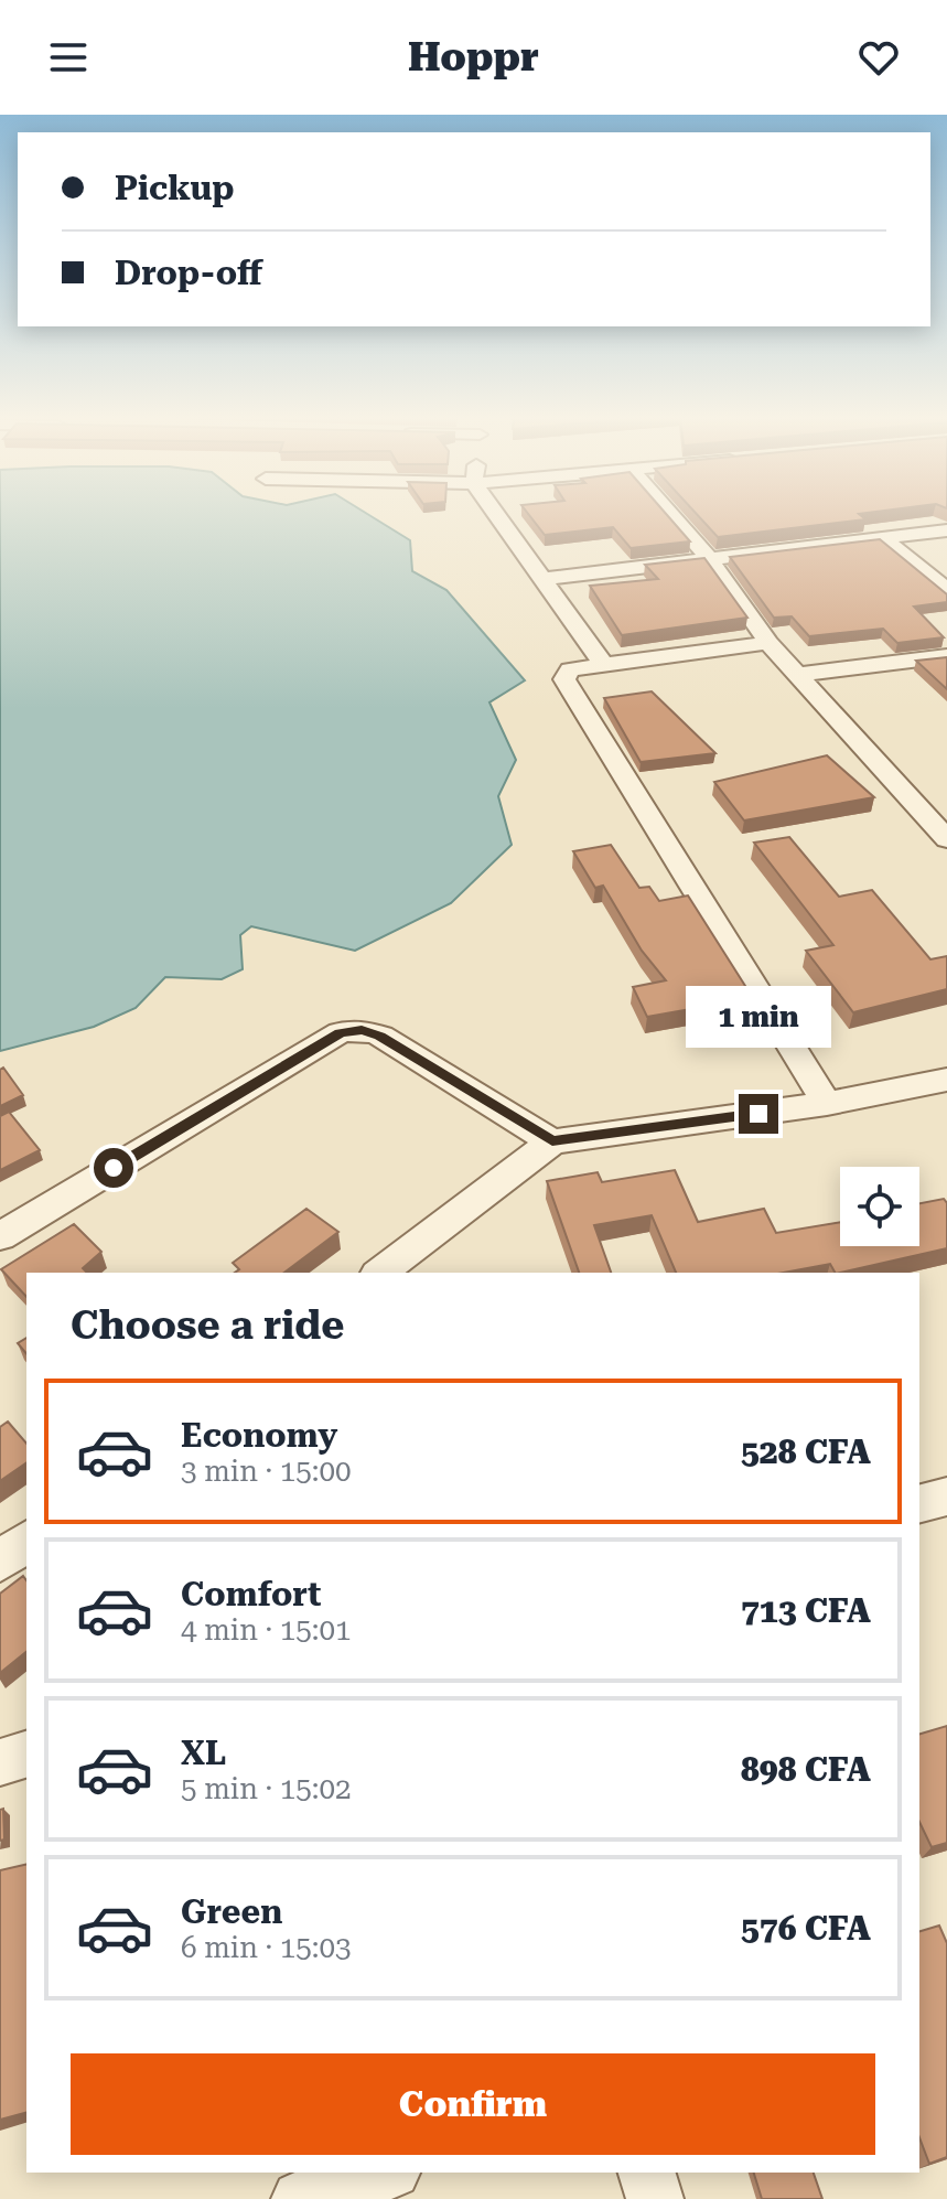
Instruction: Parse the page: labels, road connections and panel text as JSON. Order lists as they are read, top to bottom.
{
  "page": {
    "header": "Hoppr",
    "banner": ["Pickup", "Drop-off"],
    "bubble": "1 min",
    "heading": "Choose a ride",
    "list": [
      {
        "name": "Economy",
        "note": "3 min · 15:00",
        "value": "528 CFA"
      },
      {
        "name": "Comfort",
        "note": "4 min · 15:01",
        "value": "713 CFA"
      },
      {
        "name": "XL",
        "note": "5 min · 15:02",
        "value": "898 CFA"
      },
      {
        "name": "Green",
        "note": "6 min · 15:03",
        "value": "576 CFA"
      }
    ],
    "buttons": "Confirm"
  }
}
